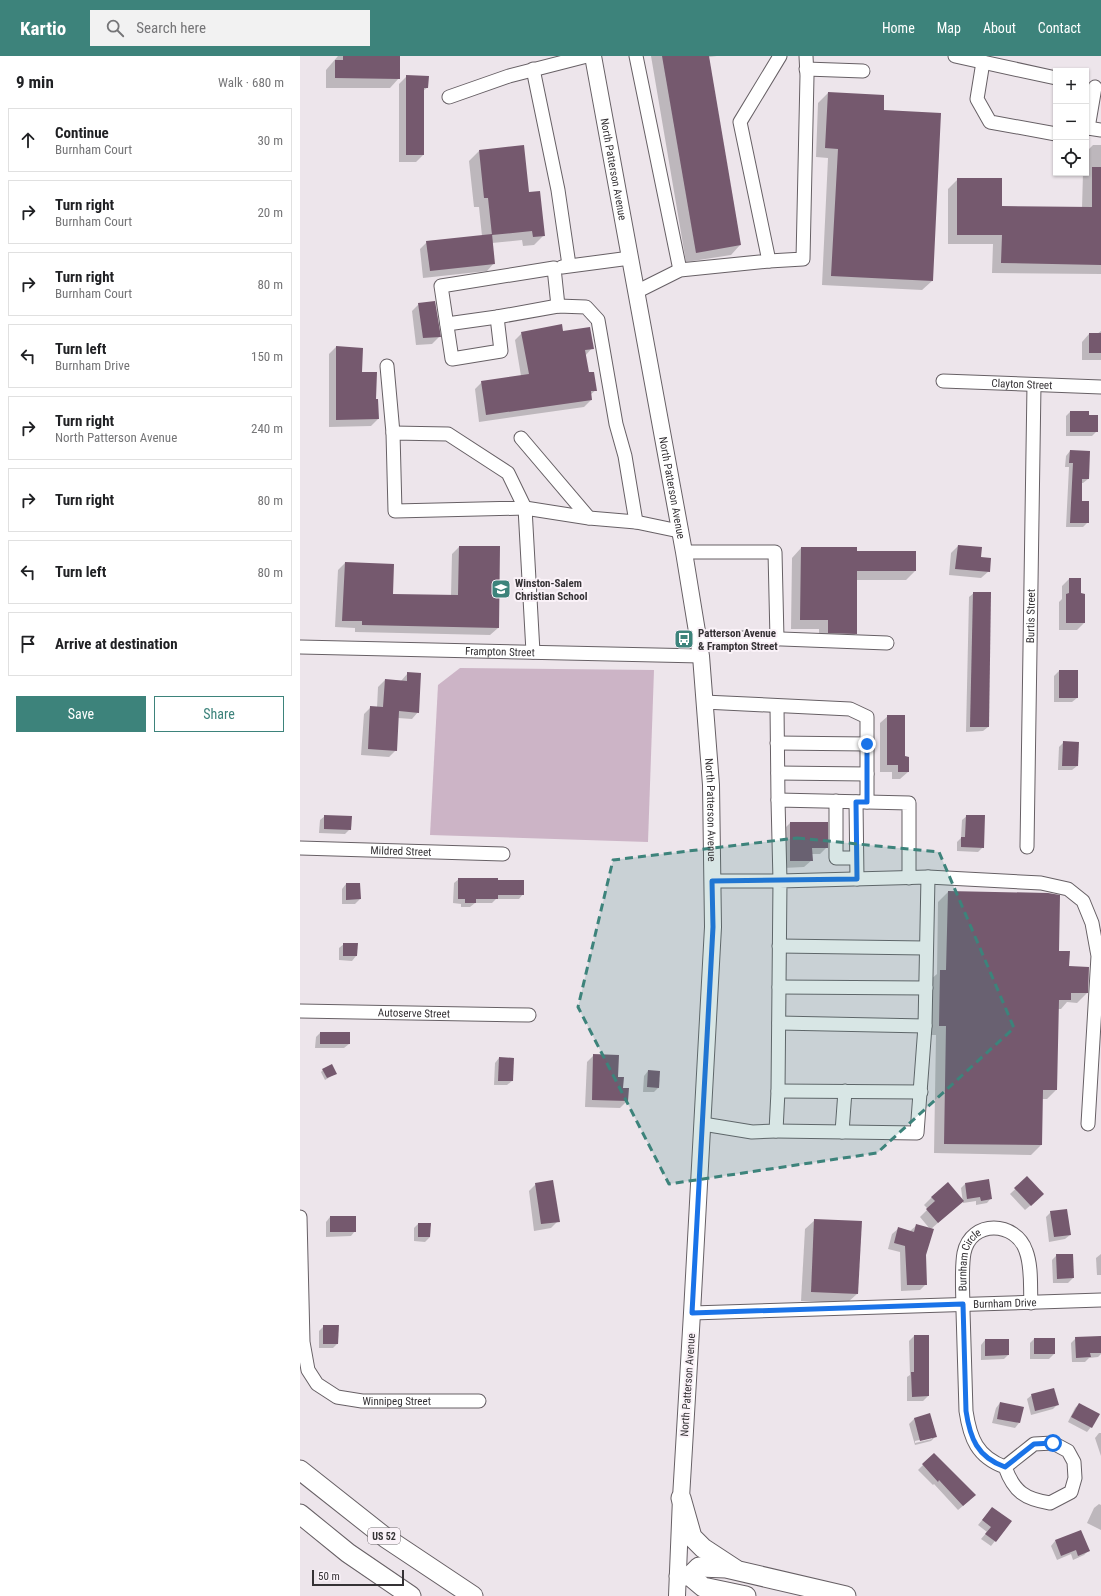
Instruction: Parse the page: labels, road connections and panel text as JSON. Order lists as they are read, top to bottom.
{
  "streets": {
    "highway": ["US 52"],
    "main road": ["North Patterson Avenue"],
    "street": [
      "Clayton Street",
      "Burtis Street",
      "Frampton Street",
      "Mildred Street",
      "Autoserve Street",
      "Burnham Circle",
      "Burnham Drive",
      "Winnipeg Street"
    ]
  },
  "crossings": [
    ["North Patterson Avenue", "Frampton Street"],
    ["North Patterson Avenue", "Burnham Drive"],
    ["Clayton Street", "Burtis Street"],
    ["Burnham Circle", "Burnham Drive"]
  ],
  "places": {
    "school or university": ["Winston-Salem Christian School"],
    "bus stop": ["Patterson Avenue & Frampton Street"]
  },
  "scale_bar": "50 m",
  "page": {
    "header": "Kartio",
    "search": "Search here",
    "nav": [
      "Home",
      "Map",
      "About",
      "Contact"
    ],
    "heading": ["9 min", "Walk · 680 m"],
    "map_buttons": ["+", "−"],
    "list": [
      ["Continue", "Burnham Court", "30 m"],
      ["Turn right", "Burnham Court", "20 m"],
      ["Turn right", "Burnham Court", "80 m"],
      ["Turn left", "Burnham Drive", "150 m"],
      ["Turn right", "North Patterson Avenue", "240 m"],
      ["Turn right", "80 m"],
      ["Turn left", "80 m"],
      "Arrive at destination"
    ],
    "buttons": ["Save", "Share"],
    "scale": "50 m"
  }
}
